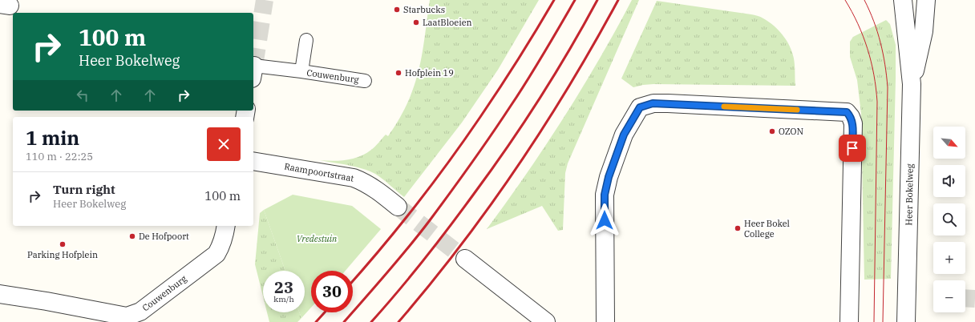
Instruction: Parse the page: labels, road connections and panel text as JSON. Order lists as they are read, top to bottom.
{
  "streets": {
    "street": ["Couwenburg", "Raampoortstraat", "Heer Bokelweg"]
  },
  "parks": ["Vredestuin"],
  "places": [
    "Starbucks",
    "LaatBloeien",
    "Hofplein 19",
    "OZON",
    "Heer Bokel College",
    "De Hofpoort",
    "Parking Hofplein"
  ],
  "north": "bottom right",
  "page": {
    "turn": ["100 m", "Heer Bokelweg"],
    "heading": ["1 min", "110 m · 22:25"],
    "map_buttons": ["+", "−"],
    "list": [
      {
        "name": "Turn right",
        "note": "Heer Bokelweg",
        "value": "100 m"
      }
    ],
    "speed": "23 km/h",
    "limit": "30"
  }
}
